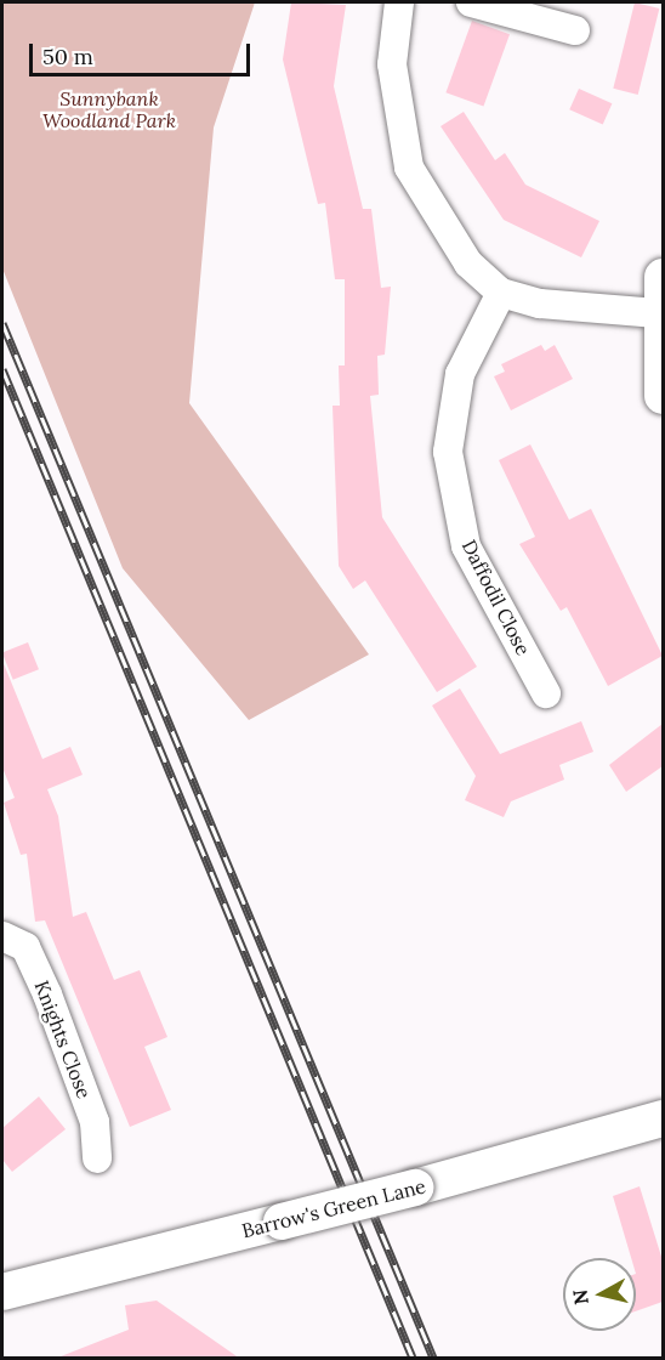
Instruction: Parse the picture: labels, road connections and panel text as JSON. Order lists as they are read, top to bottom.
{
  "streets": {
    "street": ["Daffodil Close", "Knights Close", "Barrow's Green Lane"]
  },
  "parks": ["Sunnybank Woodland Park"],
  "scale_bar": "50 m",
  "north": "left"
}
